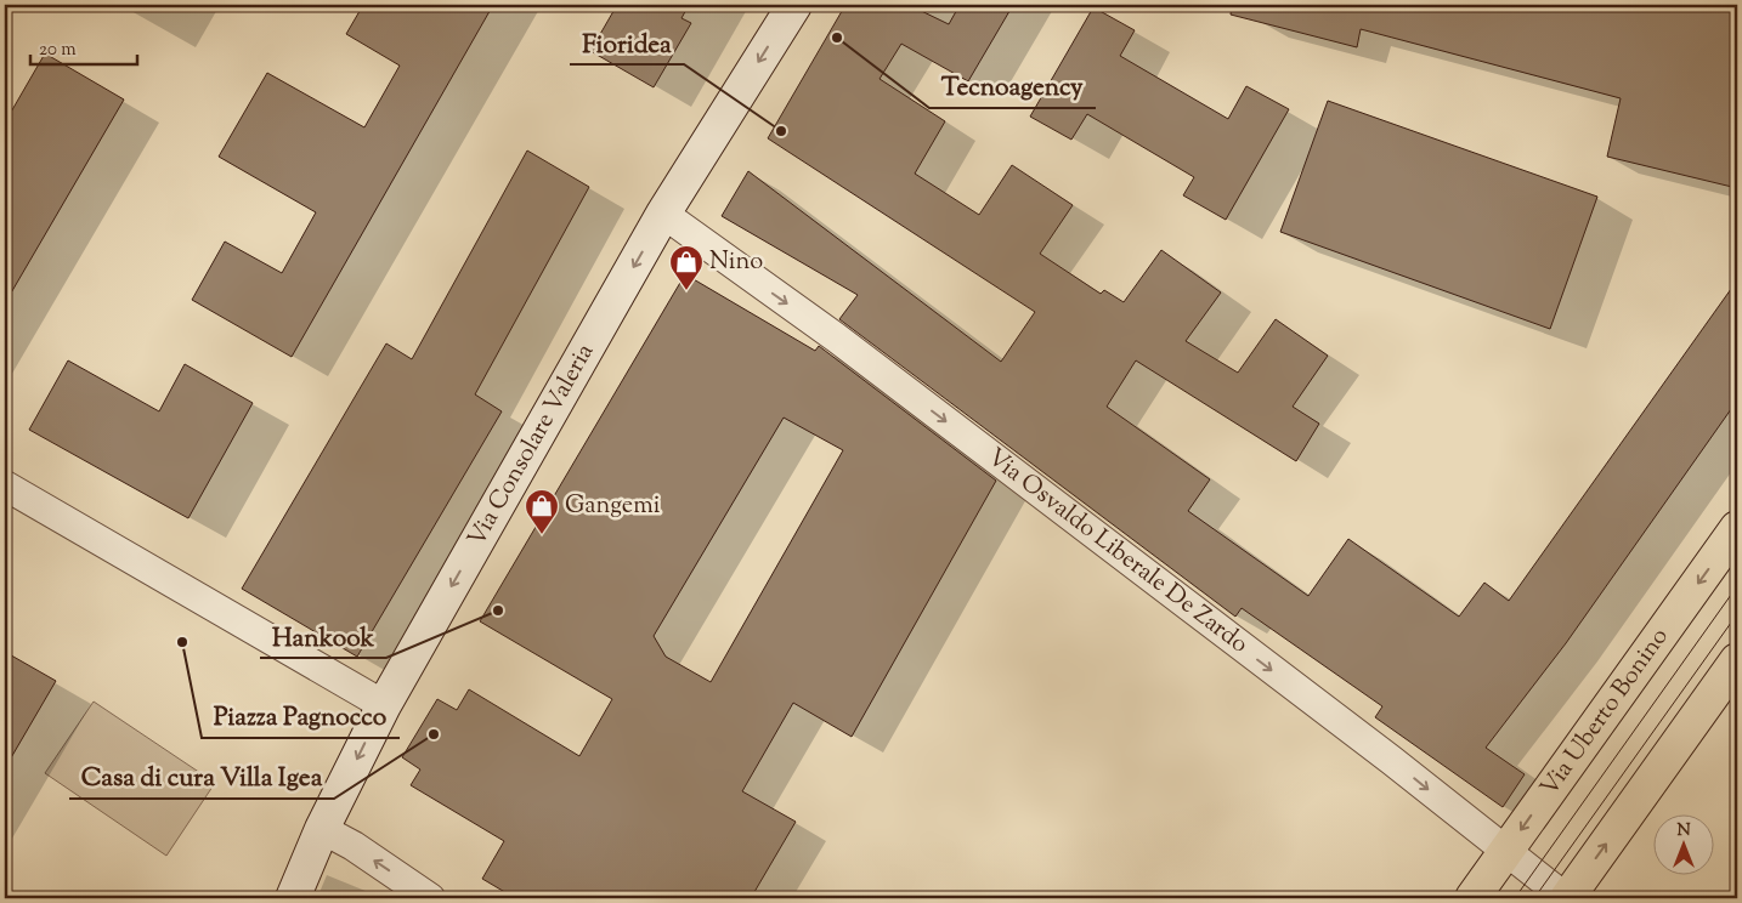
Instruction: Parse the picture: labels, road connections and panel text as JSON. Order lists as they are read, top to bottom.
{
  "streets": {
    "main road": ["Via Consolare Valeria", "Via Uberto Bonino"],
    "street": ["Via Osvaldo Liberale De Zardo"]
  },
  "crossings": [
    ["Via Consolare Valeria", "Via Osvaldo Liberale De Zardo"],
    ["Via Osvaldo Liberale De Zardo", "Via Uberto Bonino"]
  ],
  "one_way": ["Via Consolare Valeria", "Via Osvaldo Liberale De Zardo"],
  "places": {
    "other": [
      "Tecnoagency",
      "Fioridea",
      "Hankook",
      "Piazza Pagnocco",
      "Casa di cura Villa Igea"
    ],
    "shop": ["Nino", "Gangemi"]
  },
  "scale_bar": "20 m",
  "north": "top"
}
